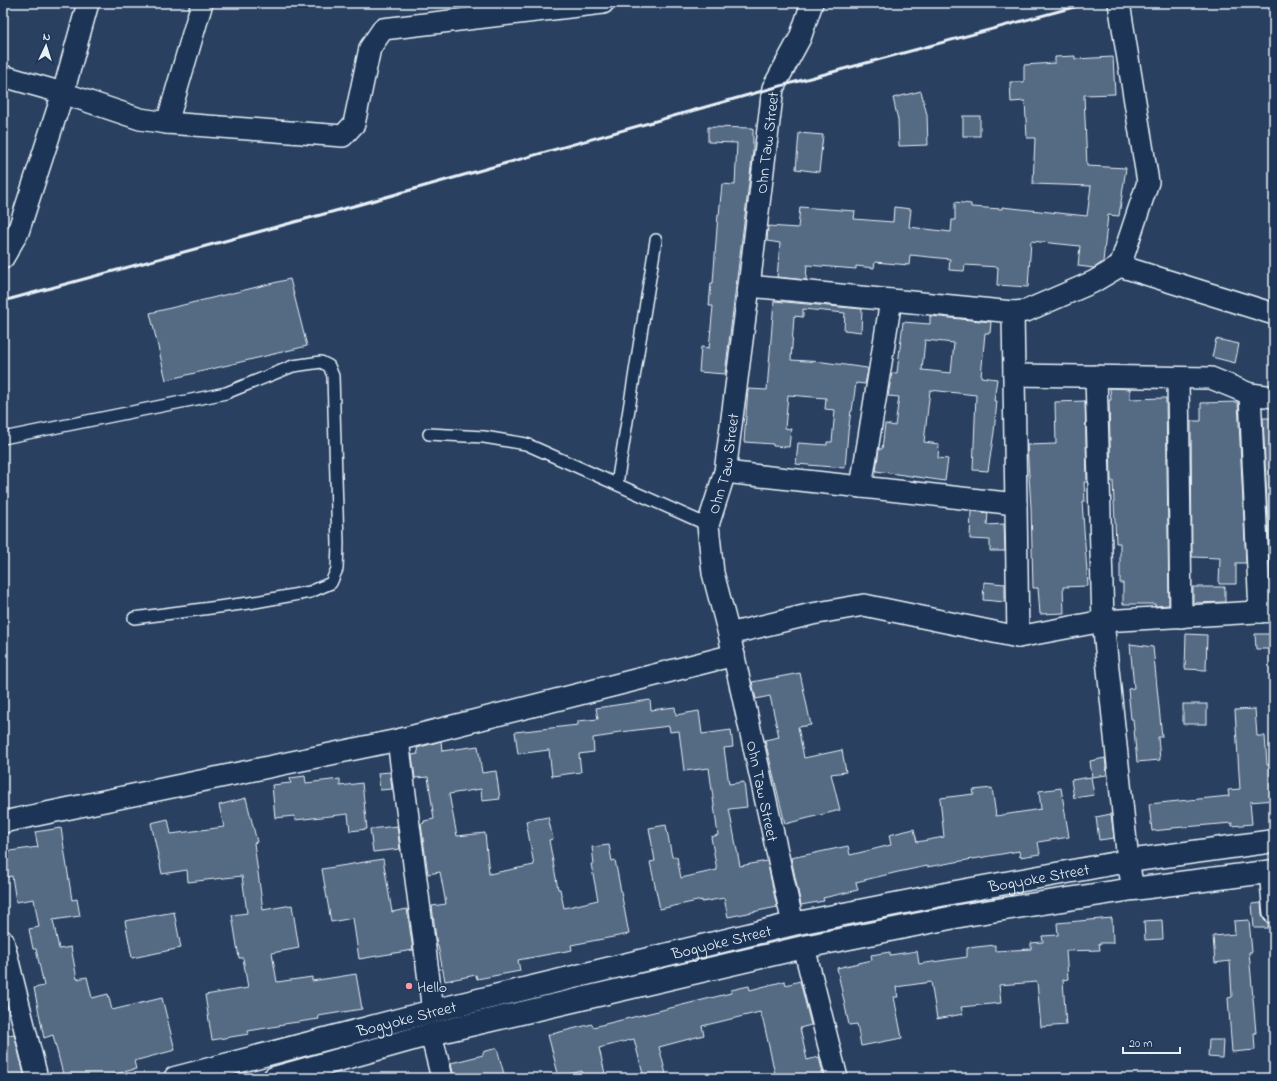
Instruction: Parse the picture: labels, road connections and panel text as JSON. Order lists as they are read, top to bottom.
{
  "streets": {
    "main road": ["Bogyoke Street"],
    "street": ["Ohn Taw Street"]
  },
  "crossings": [
    ["Ohn Taw Street", "Bogyoke Street"]
  ],
  "places": ["Hello"],
  "scale_bar": "20 m",
  "north": "top"
}
